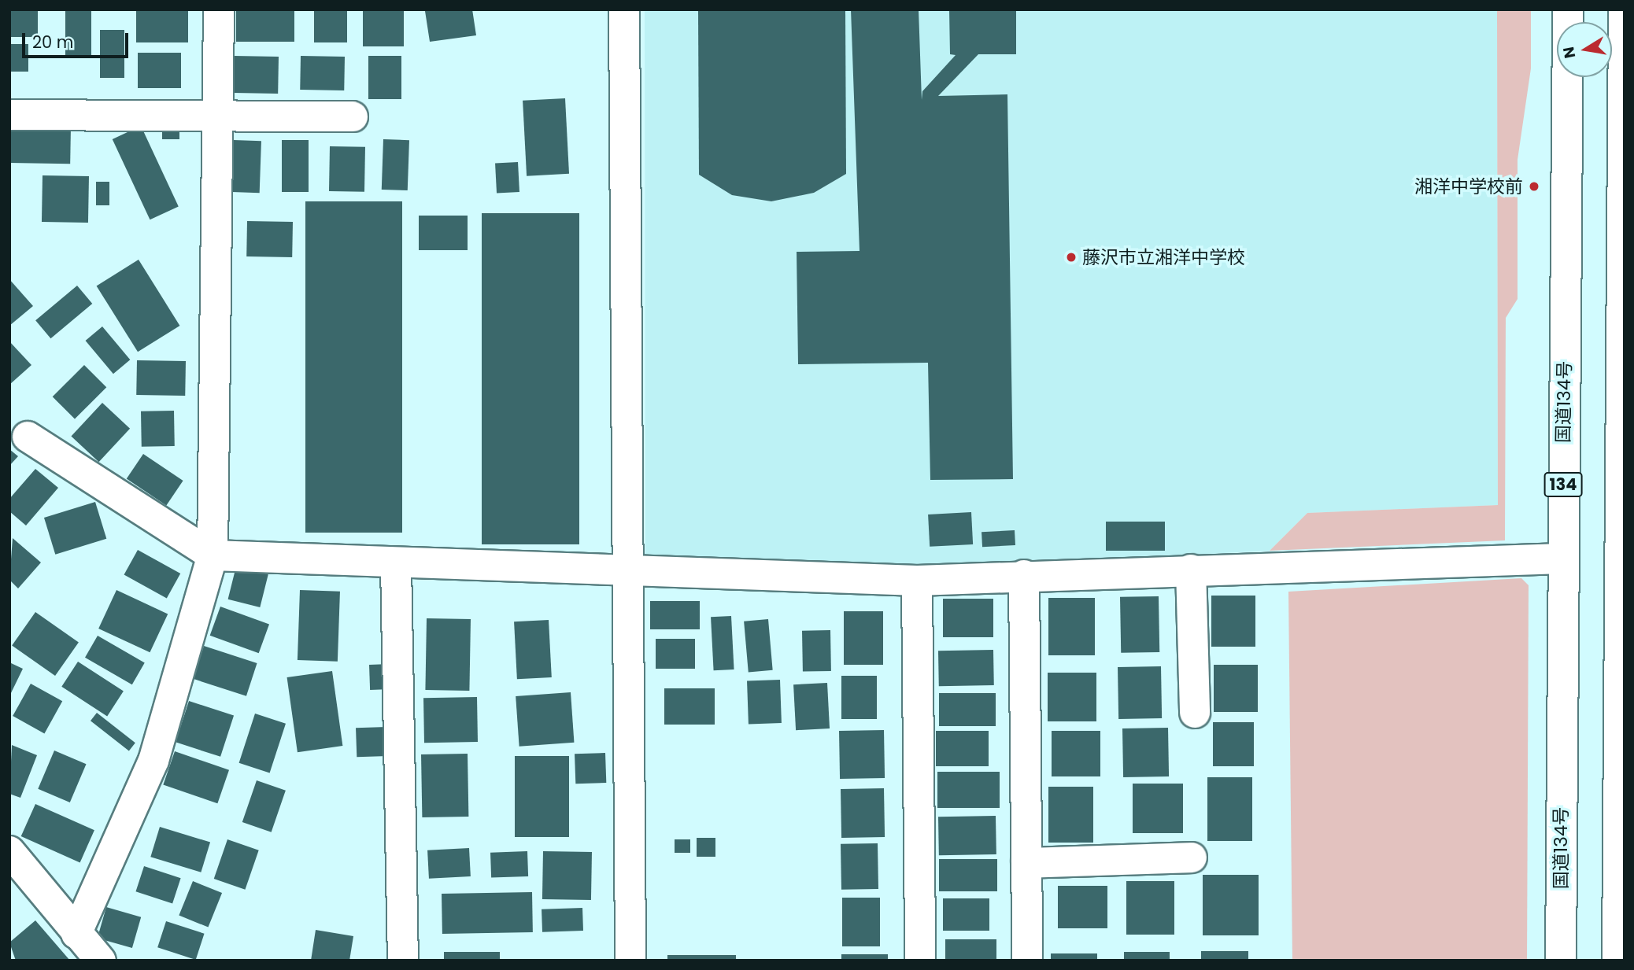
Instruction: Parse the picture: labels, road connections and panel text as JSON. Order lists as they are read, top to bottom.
{
  "streets": {
    "main road": ["国道134号", "134"]
  },
  "places": ["湘洋中学校前", "藤沢市立湘洋中学校"],
  "scale_bar": "20 m",
  "north": "left"
}
